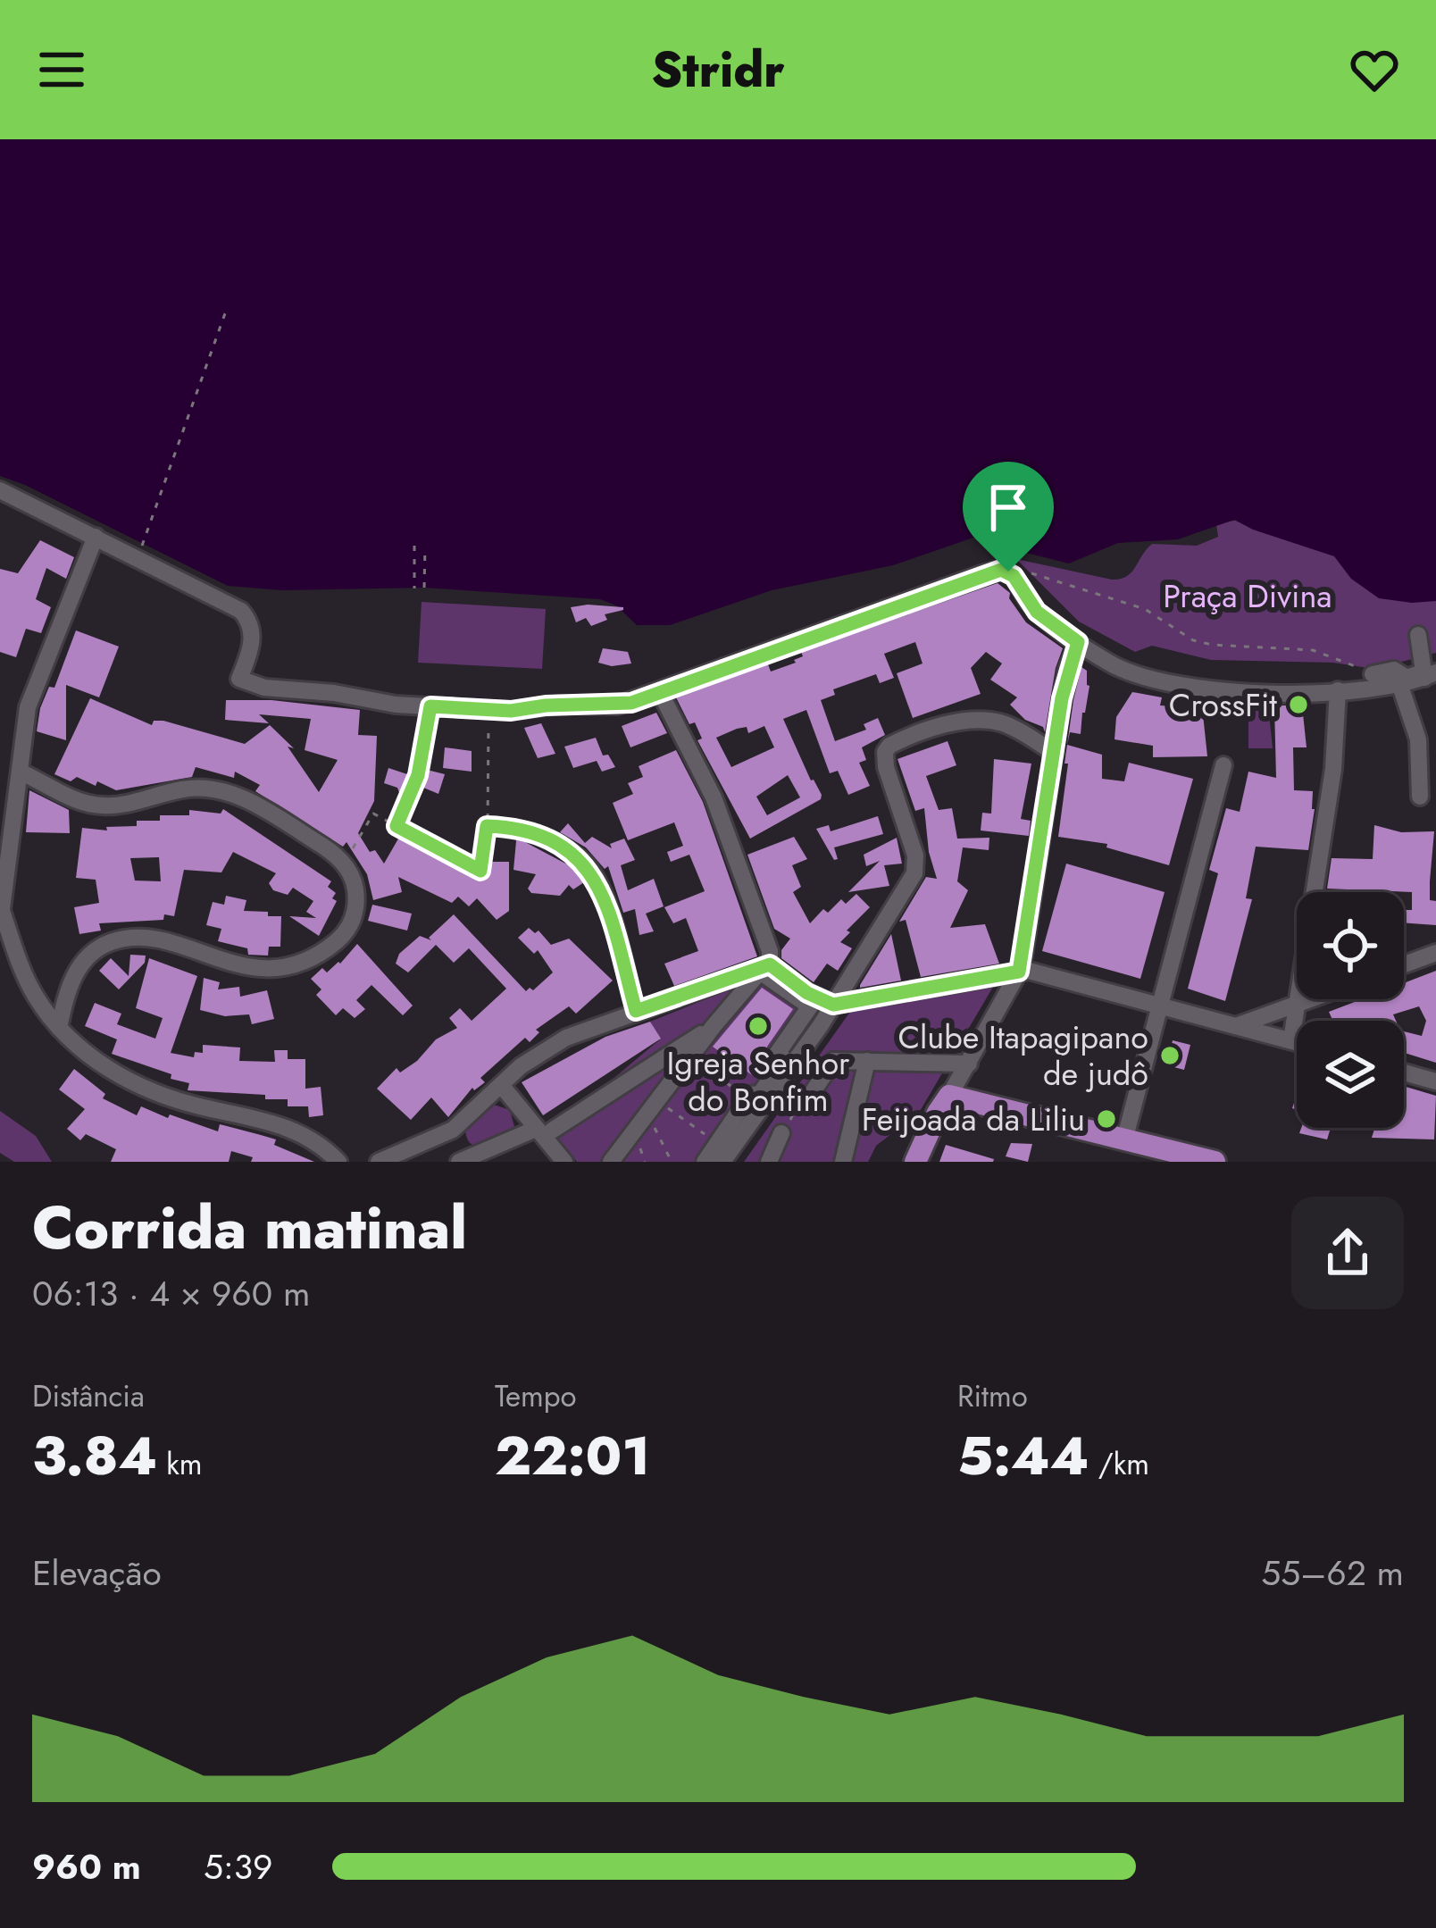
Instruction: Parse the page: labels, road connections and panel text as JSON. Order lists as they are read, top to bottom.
{
  "parks": ["Praça Divina"],
  "places": [
    "CrossFit",
    "Igreja Senhor do Bonfim",
    "Clube Itapagipano de judô",
    "Feijoada da Liliu"
  ],
  "page": {
    "header": "Stridr",
    "heading": ["Corrida matinal", "06:13 · 4 × 960 m"],
    "stats": [
      ["Distância", "3.84 km"],
      ["Tempo", "22:01"],
      ["Ritmo", "5:44 /km"]
    ],
    "chart": ["Elevação", "55–62 m"],
    "list": [
      {
        "name": "960 m",
        "note": "5:39"
      }
    ]
  }
}
